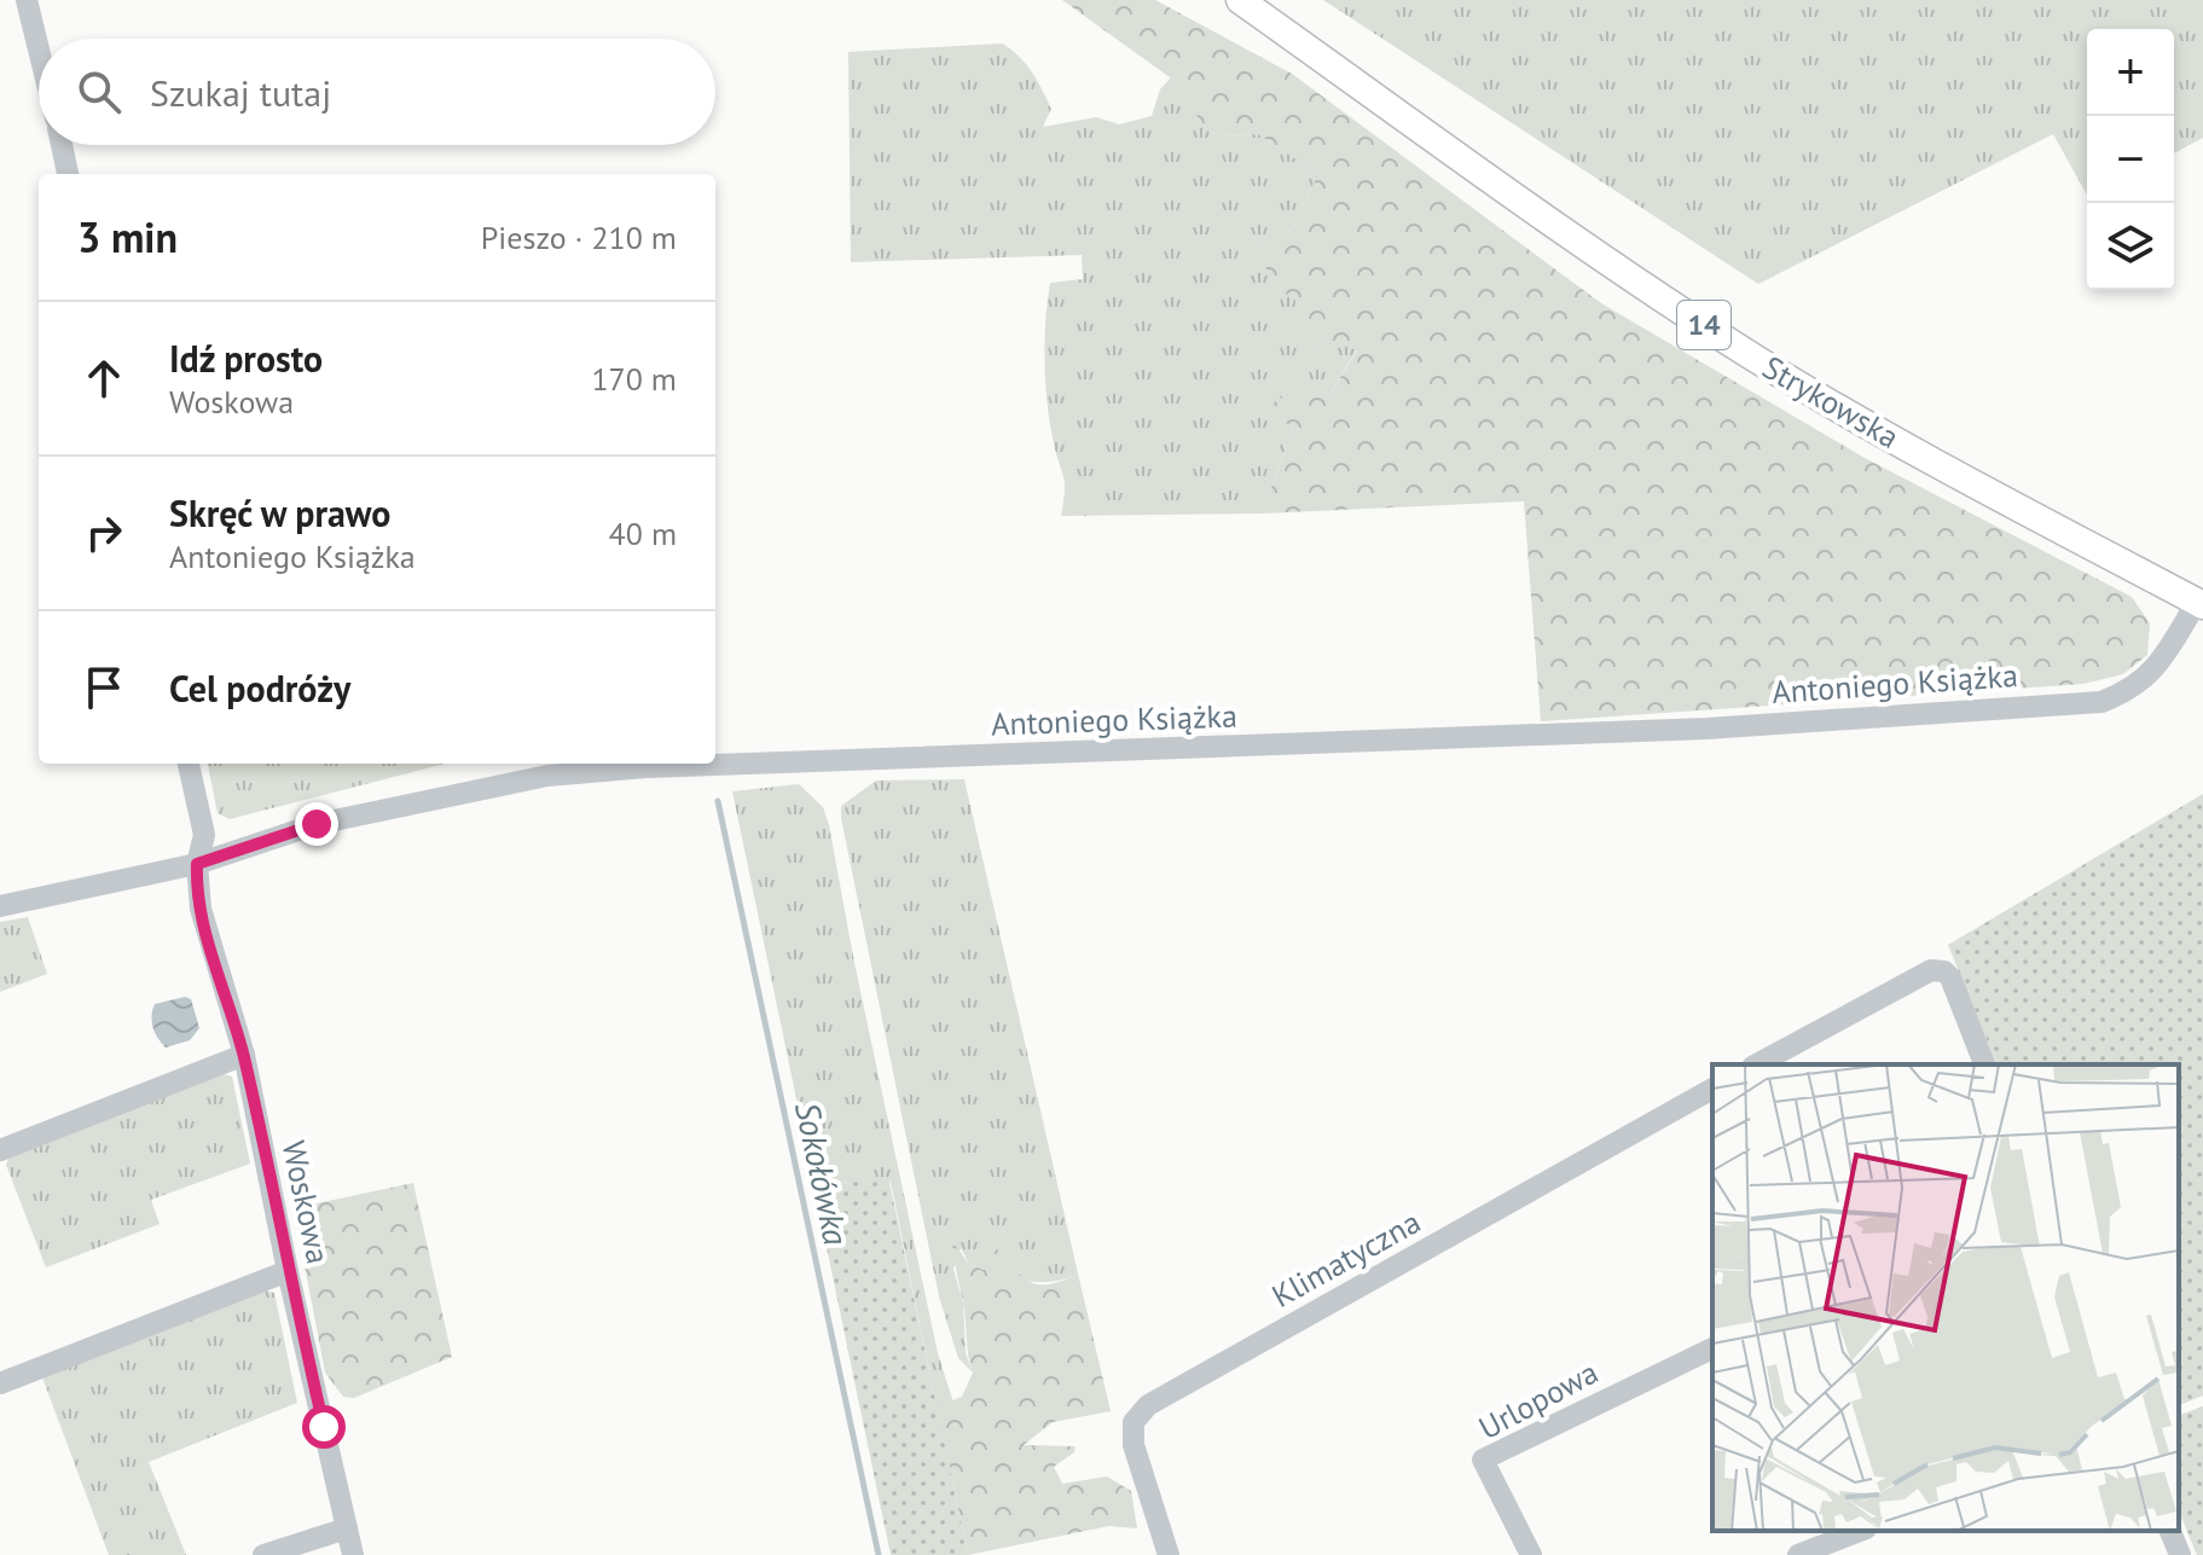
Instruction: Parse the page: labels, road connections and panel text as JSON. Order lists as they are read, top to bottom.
{
  "streets": {
    "main road": ["14", "Strykowska"],
    "street": [
      "Antoniego Książka",
      "Woskowa",
      "Klimatyczna",
      "Urlopowa"
    ]
  },
  "crossings": [
    ["Strykowska", "Antoniego Książka"],
    ["Antoniego Książka", "Woskowa"]
  ],
  "water": ["Sokołówka"],
  "page": {
    "map_buttons": ["+", "−"],
    "search": "Szukaj tutaj",
    "heading": ["3 min", "Pieszo · 210 m"],
    "list": [
      ["Idź prosto", "Woskowa", "170 m"],
      ["Skręć w prawo", "Antoniego Książka", "40 m"],
      "Cel podróży"
    ]
  }
}
